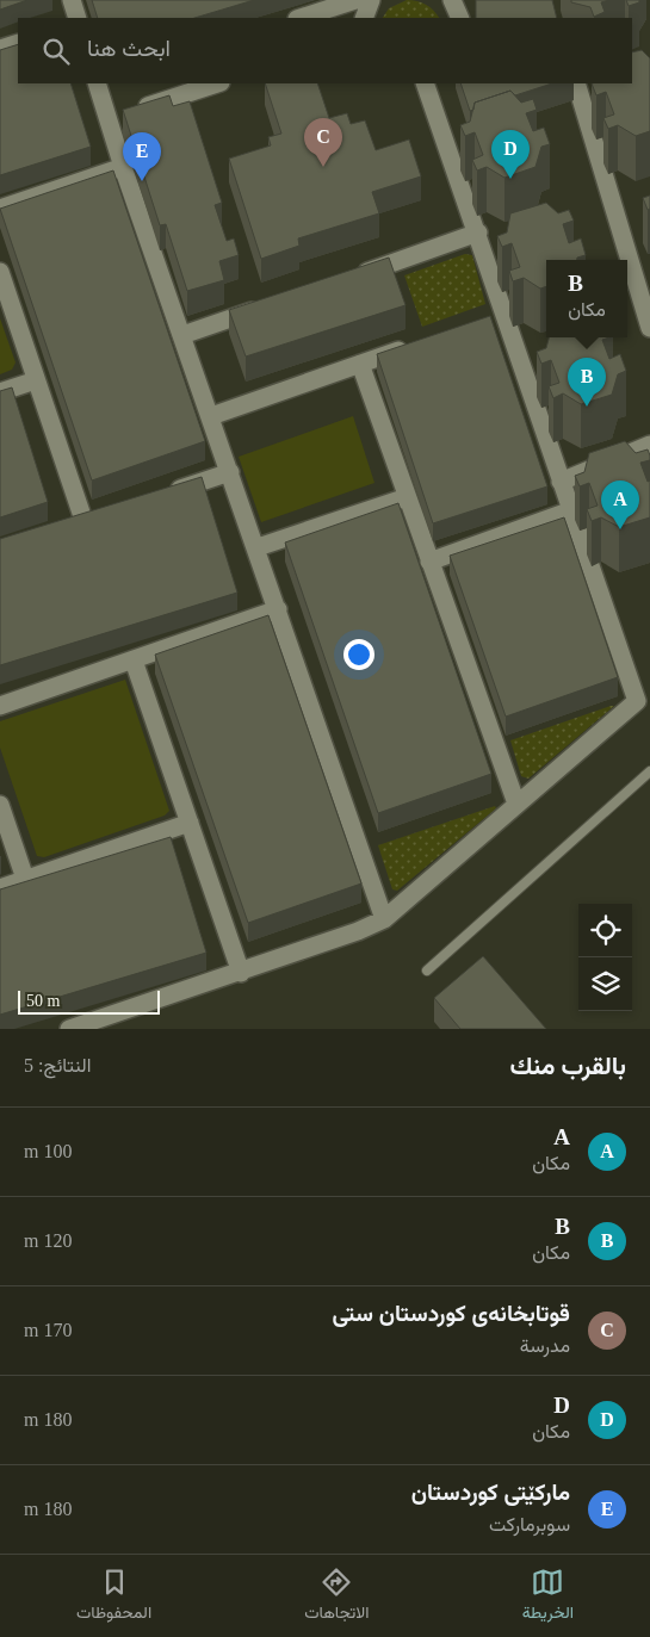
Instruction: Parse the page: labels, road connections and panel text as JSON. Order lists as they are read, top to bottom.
{
  "scale_bar": "50 m",
  "page": {
    "search": "ابحث هنا",
    "pins": [
      "C",
      "D",
      "E",
      "B",
      "A"
    ],
    "popup": ["B", "مكان"],
    "scale": "50 m",
    "heading": ["بالقرب منك", "النتائج: 5"],
    "list": [
      {
        "mark": "A",
        "name": "A",
        "note": "مكان",
        "value": "100 m"
      },
      {
        "mark": "B",
        "name": "B",
        "note": "مكان",
        "value": "120 m"
      },
      {
        "mark": "C",
        "name": "قوتابخانەی کوردستان ستی",
        "note": "مدرسة",
        "value": "170 m"
      },
      {
        "mark": "D",
        "name": "D",
        "note": "مكان",
        "value": "180 m"
      },
      {
        "mark": "E",
        "name": "مارکێتی کوردستان",
        "note": "سوبرماركت",
        "value": "180 m"
      }
    ],
    "nav": ["الخريطة", "الاتجاهات", "المحفوظات"]
  }
}
